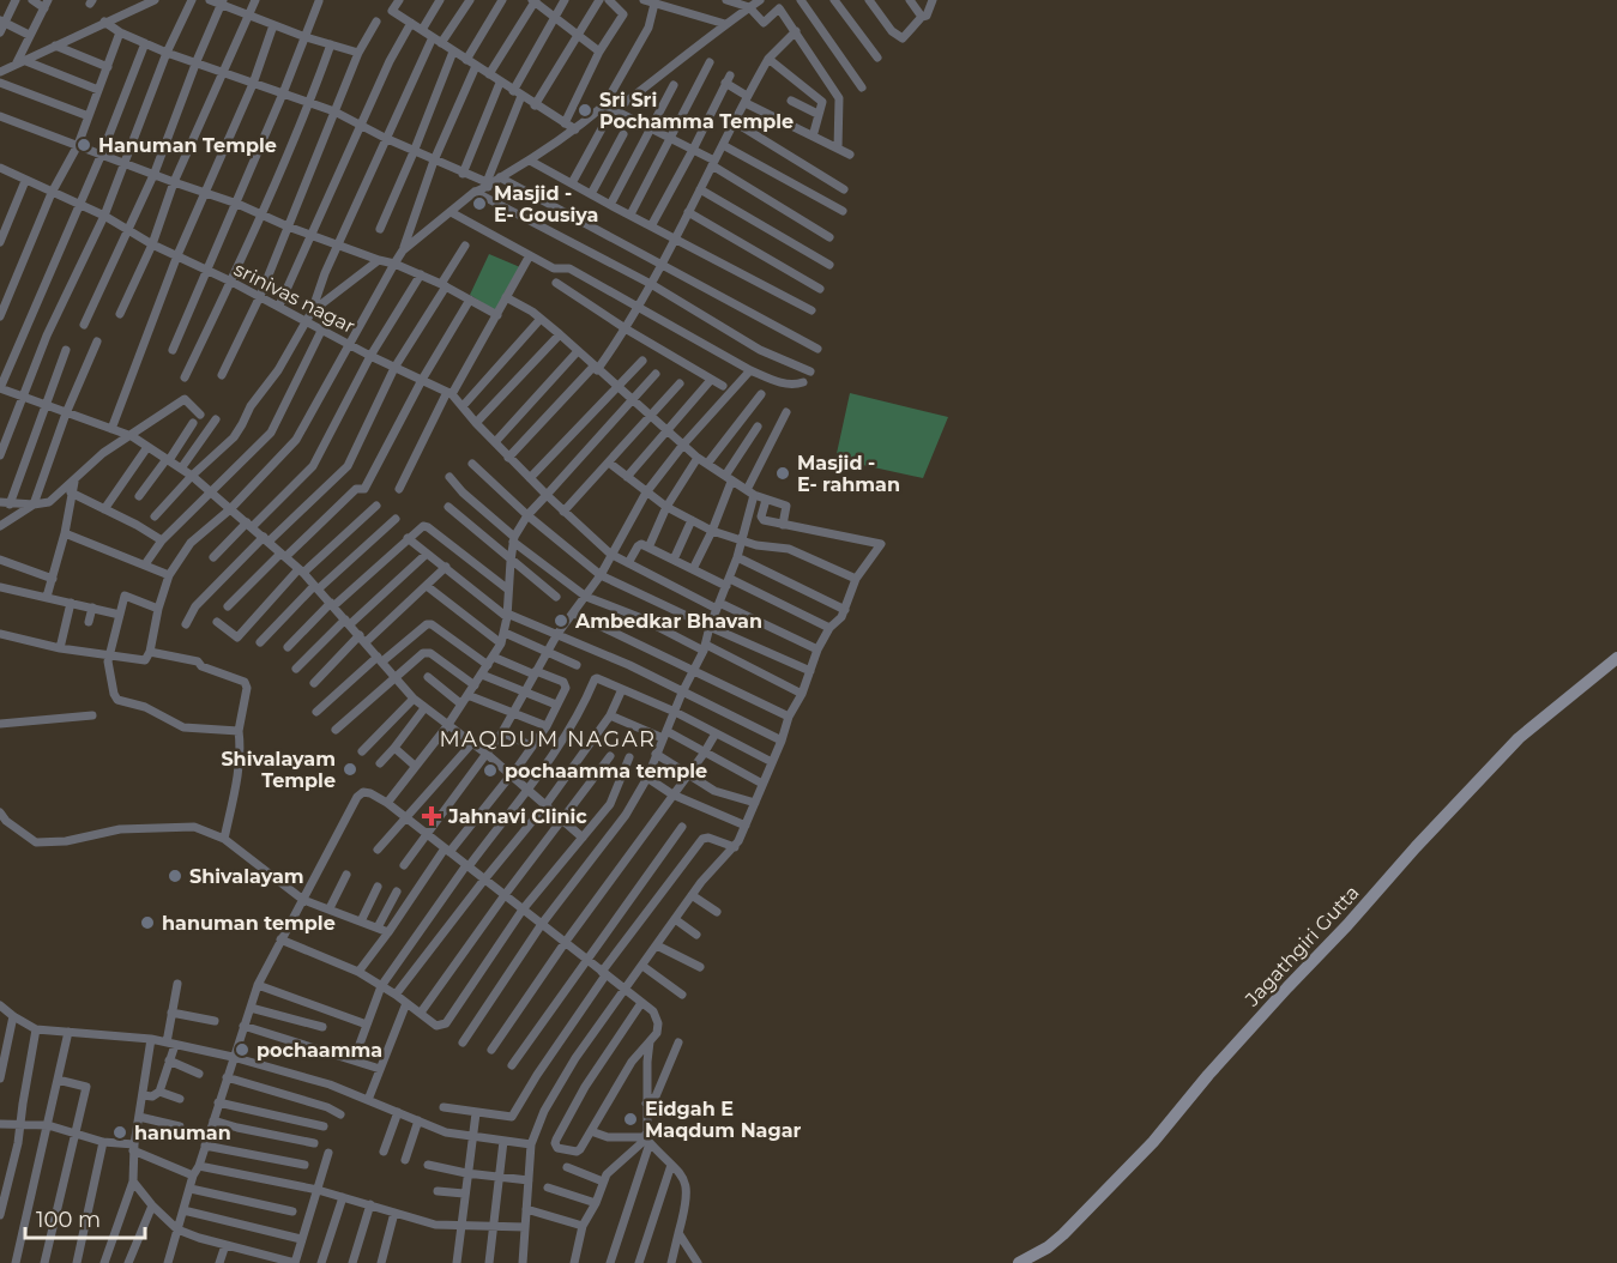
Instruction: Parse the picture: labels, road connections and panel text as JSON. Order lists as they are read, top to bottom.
{
  "streets": {
    "street": ["srinivas nagar", "Jagathgiri Gutta"]
  },
  "districts": ["MAQDUM NAGAR"],
  "places": {
    "other": [
      "Sri Sri Pochamma Temple",
      "Hanuman Temple",
      "Masjid - E- Gousiya",
      "Masjid - E- rahman",
      "Ambedkar Bhavan",
      "Shivalayam Temple",
      "pochaamma temple",
      "Shivalayam",
      "hanuman temple",
      "pochaamma",
      "Eidgah E Maqdum Nagar",
      "hanuman"
    ],
    "health": ["Jahnavi Clinic"]
  },
  "scale_bar": "100 m"
}
